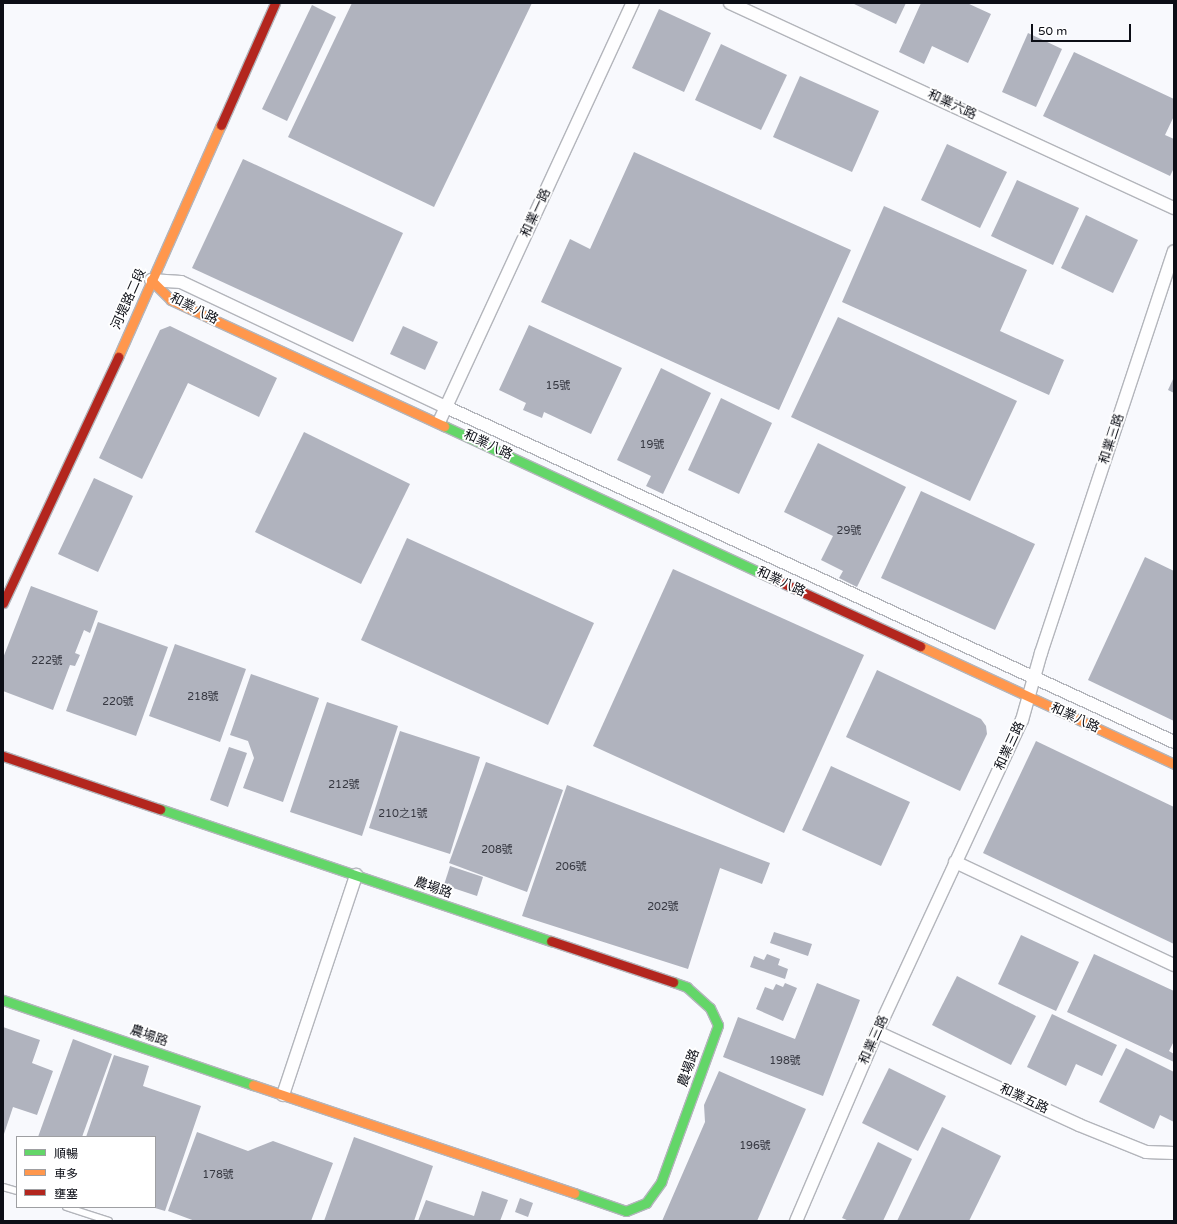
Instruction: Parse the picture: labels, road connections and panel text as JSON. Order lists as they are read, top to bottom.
{
  "streets": {
    "street": [
      "和業六路",
      "和業一路",
      "河堤路二段",
      "和業八路",
      "和業三路",
      "農場路",
      "和業五路"
    ]
  },
  "crossings": [
    ["和業一路", "和業八路"],
    ["河堤路二段", "和業八路"],
    ["和業八路", "和業三路"],
    ["和業三路", "和業五路"]
  ],
  "house_numbers": [
    "15號",
    "19號",
    "29號",
    "222號",
    "218號",
    "220號",
    "212號",
    "210之1號",
    "208號",
    "206號",
    "202號",
    "198號",
    "196號",
    "178號"
  ],
  "legend": ["順暢", "車多", "壅塞"],
  "scale_bar": "50 m"
}
